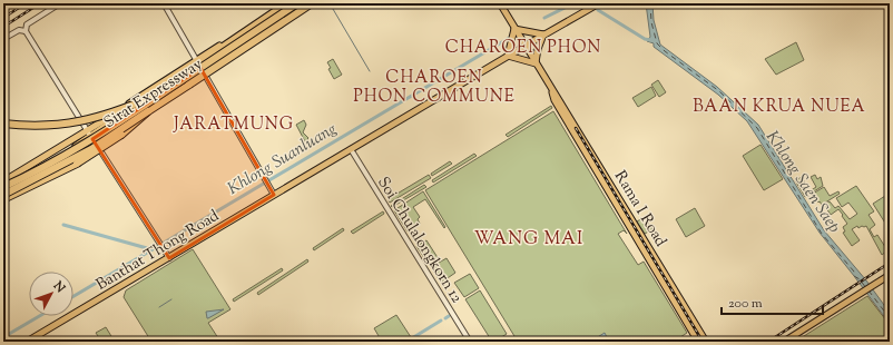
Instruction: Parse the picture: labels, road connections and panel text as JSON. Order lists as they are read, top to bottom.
{
  "streets": {
    "highway": ["Sirat Expressway"],
    "main road": ["Rama I Road", "Banthat Thong Road"],
    "street": ["Soi Chulalongkorn 12"]
  },
  "crossings": [
    ["Rama I Road", "Banthat Thong Road"],
    ["Soi Chulalongkorn 12", "Banthat Thong Road"]
  ],
  "districts": [
    "CHAROEN PHON",
    "CHAROEN PHON COMMUNE",
    "BAAN KRUA NUEA",
    "JARATMUNG",
    "WANG MAI"
  ],
  "water": ["Khlong Suanluang", "Khlong Saen Saep"],
  "scale_bar": "200 m",
  "north": "top right"
}
